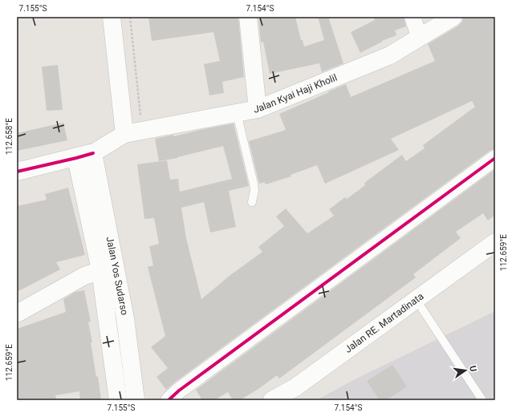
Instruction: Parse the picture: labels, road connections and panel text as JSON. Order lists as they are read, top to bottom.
{
  "streets": {
    "main road": ["Jalan Kyai Haji Kholil", "Jalan Yos Sudarso", "Jalan RE. Martadinata"]
  },
  "crossings": [
    ["Jalan Kyai Haji Kholil", "Jalan Yos Sudarso"]
  ],
  "north": "right",
  "coordinates": [
    "7.155°S",
    "7.154°S",
    "112.658°E",
    "112.659°E"
  ]
}
